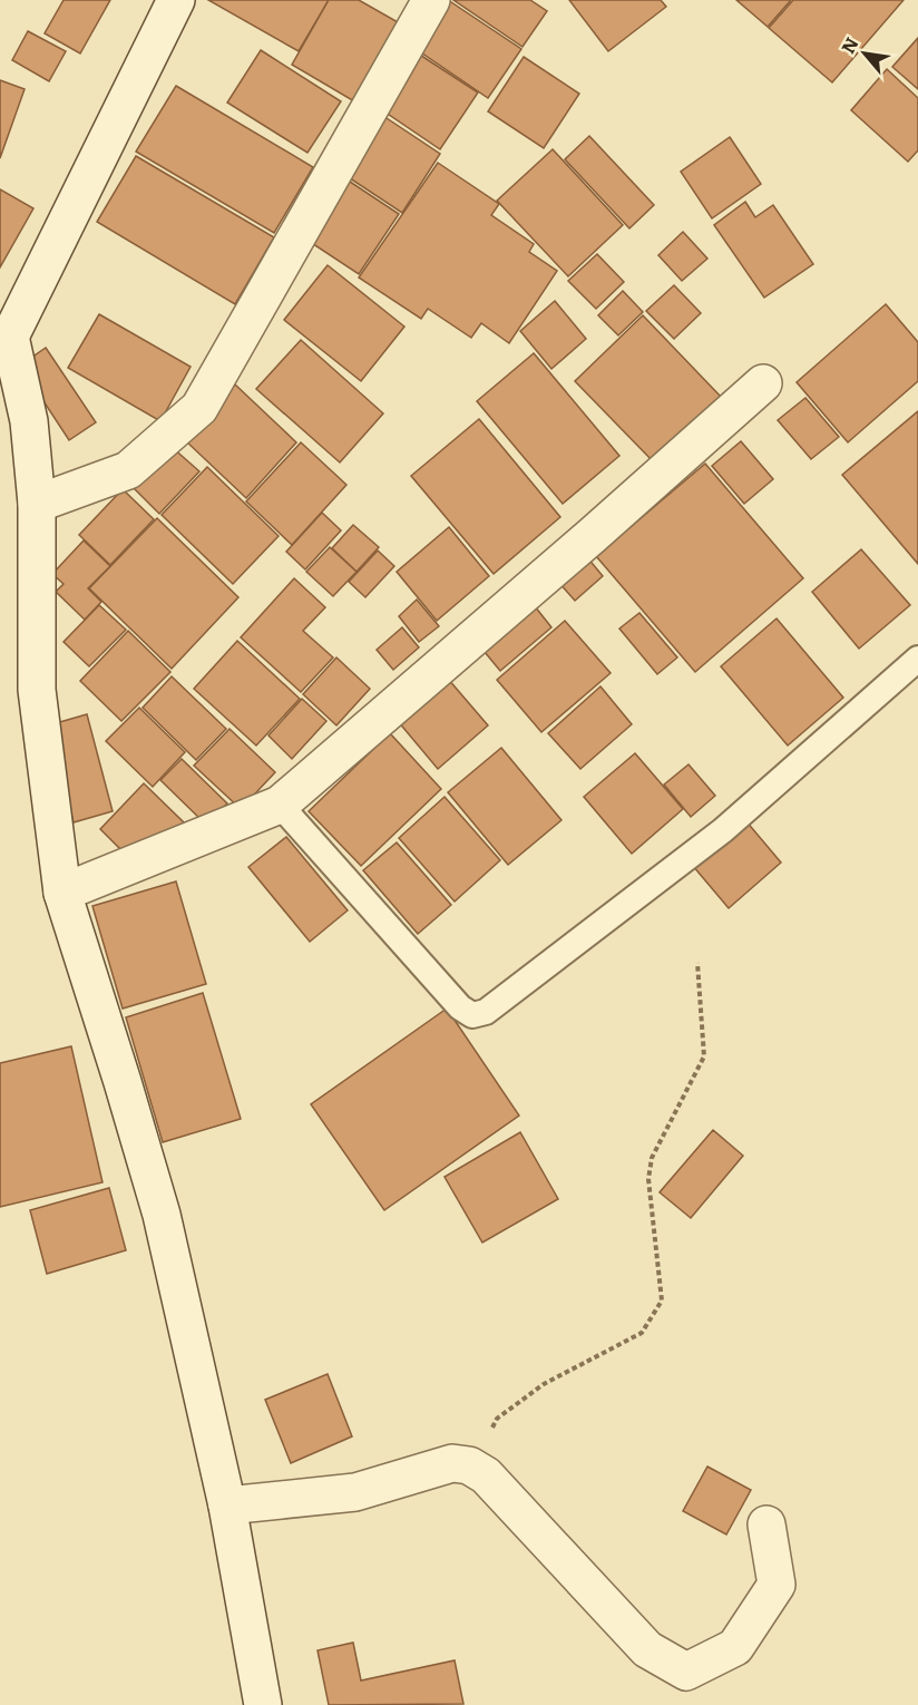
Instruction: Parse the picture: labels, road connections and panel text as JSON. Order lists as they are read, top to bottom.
{
  "north": "top left"
}
